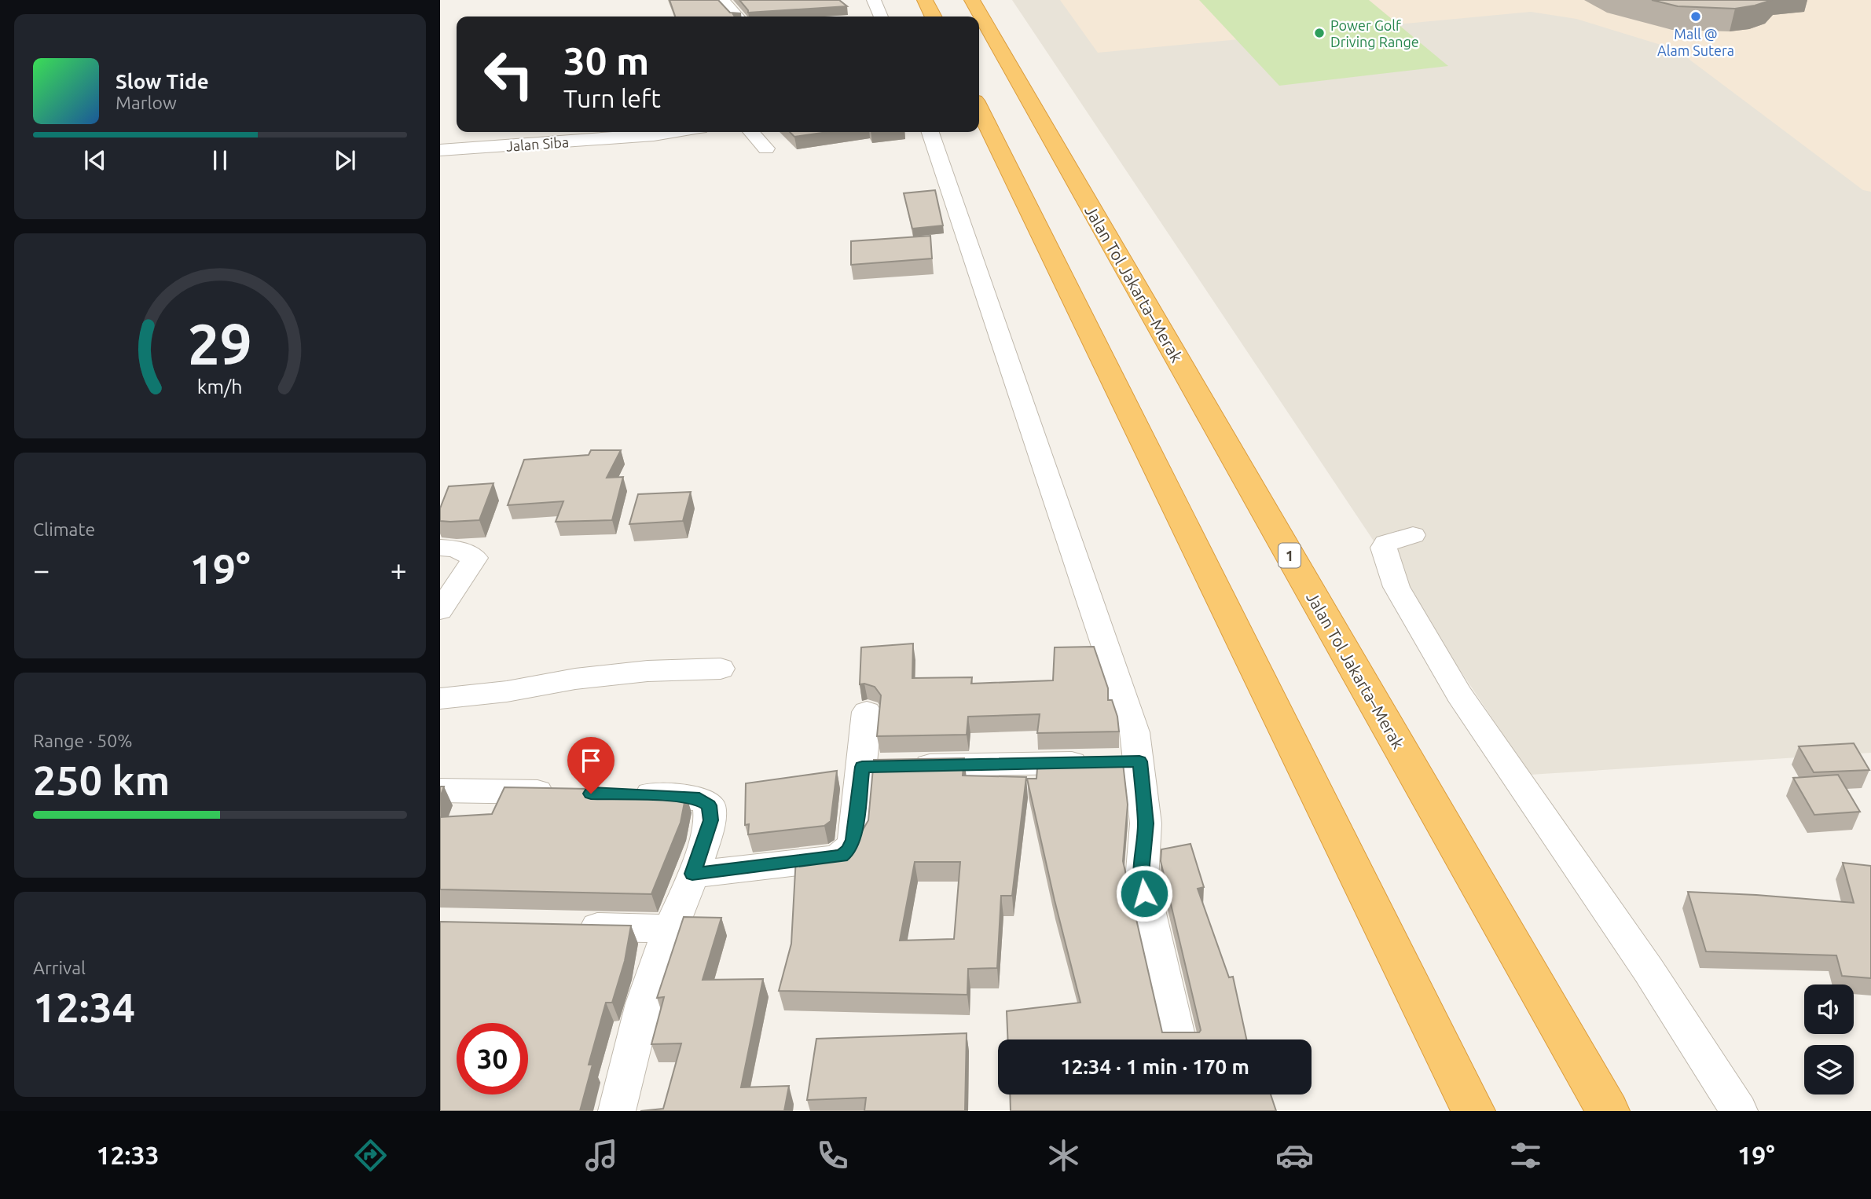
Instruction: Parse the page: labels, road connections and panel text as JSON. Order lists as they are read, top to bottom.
{
  "streets": {
    "highway": ["Jalan Tol Jakarta–Merak", "1"],
    "street": ["Jalan Siba"]
  },
  "places": ["Mall @ Alam Sutera", "Power Golf Driving Range"],
  "page": {
    "turn": ["30 m", "Turn left"],
    "song": ["Slow Tide", "Marlow"],
    "tile": [
      "Climate",
      ["Range · 50%", "250 km"],
      ["Arrival", "12:34"]
    ],
    "heat": ["−", "19°", "+"],
    "limit": "30",
    "trip": "12:34 · 1 min · 170 m",
    "tabs": ["12:33", "19°"],
    "gauge": ["29", "km/h"]
  }
}
